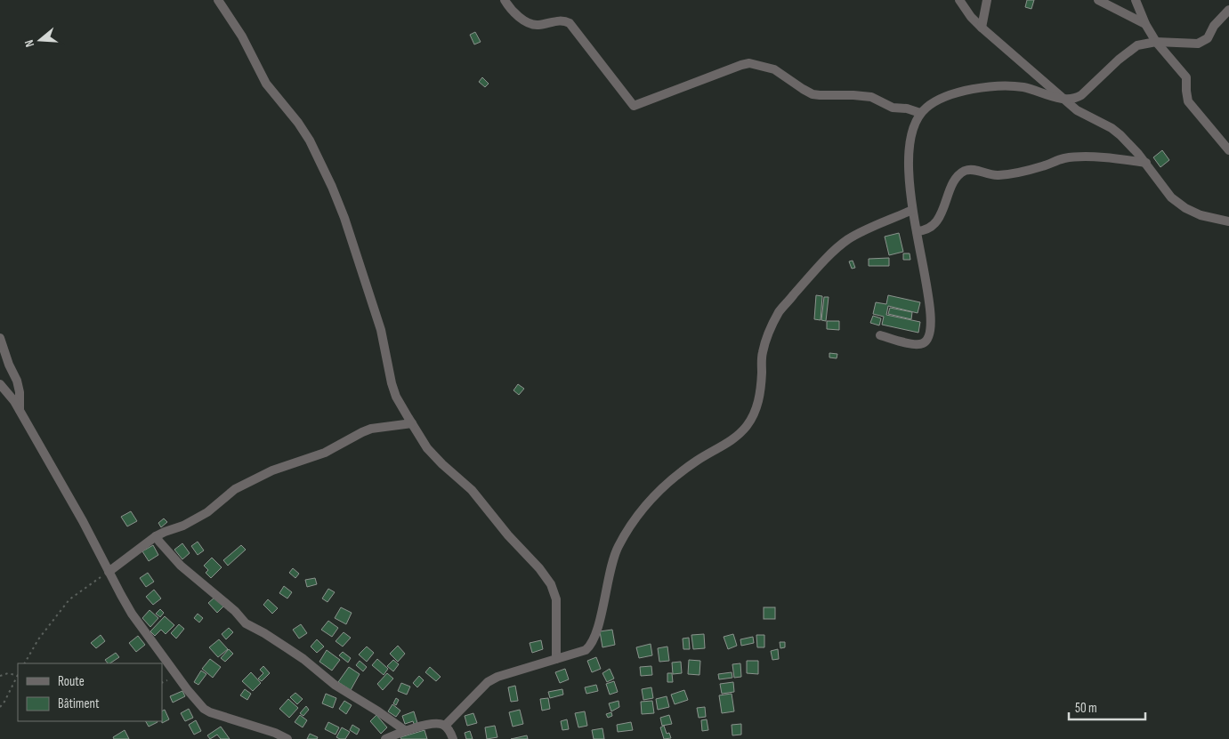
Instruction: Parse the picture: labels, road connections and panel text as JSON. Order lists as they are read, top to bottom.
{
  "legend": ["Route", "Bâtiment"],
  "scale_bar": "50 m",
  "north": "left"
}
